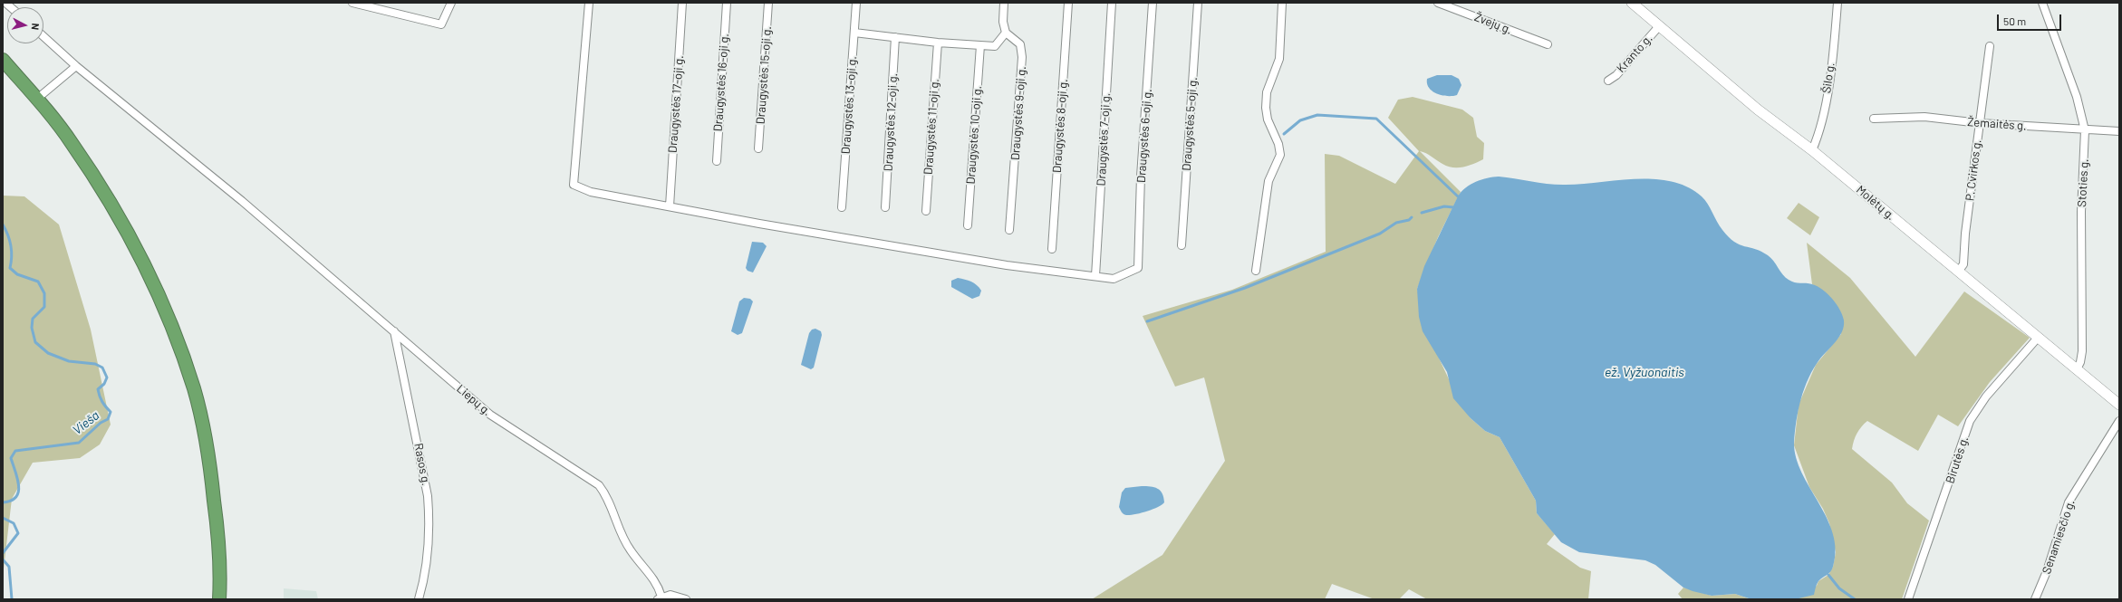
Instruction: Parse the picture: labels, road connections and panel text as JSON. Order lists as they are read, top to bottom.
{
  "streets": {
    "street": [
      "Žvejų g.",
      "Kranto g.",
      "Draugystės 15-oji g.",
      "Šilo g.",
      "Draugystės 16-oji g.",
      "Draugystės 17-oji g.",
      "Draugystės 13-oji g.",
      "Draugystės 9-oji g.",
      "Draugystės 12-oji g.",
      "Draugystės 5-oji g.",
      "Žemaitės g.",
      "Draugystės 8-oji g.",
      "Draugystės 11-oji g.",
      "Draugystės 10-oji g.",
      "Draugystės 6-oji g.",
      "Draugystės 7-oji g.",
      "P. Cvirkos g.",
      "Stoties g.",
      "Molėtų g.",
      "Liepų g.",
      "Birutės g.",
      "Rasos g.",
      "Senamiesčio g."
    ]
  },
  "crossings": [
    ["Kranto g.", "Molėtų g."],
    ["Šilo g.", "Molėtų g."],
    ["Žemaitės g.", "P. Cvirkos g."],
    ["Žemaitės g.", "Stoties g."],
    ["Draugystės 6-oji g.", "Draugystės 7-oji g."],
    ["P. Cvirkos g.", "Molėtų g."],
    ["Stoties g.", "Molėtų g."],
    ["Molėtų g.", "Birutės g."],
    ["Liepų g.", "Rasos g."]
  ],
  "water": ["ež. Vyžuonaitis", "Vieša"],
  "scale_bar": "50 m",
  "north": "right"
}
